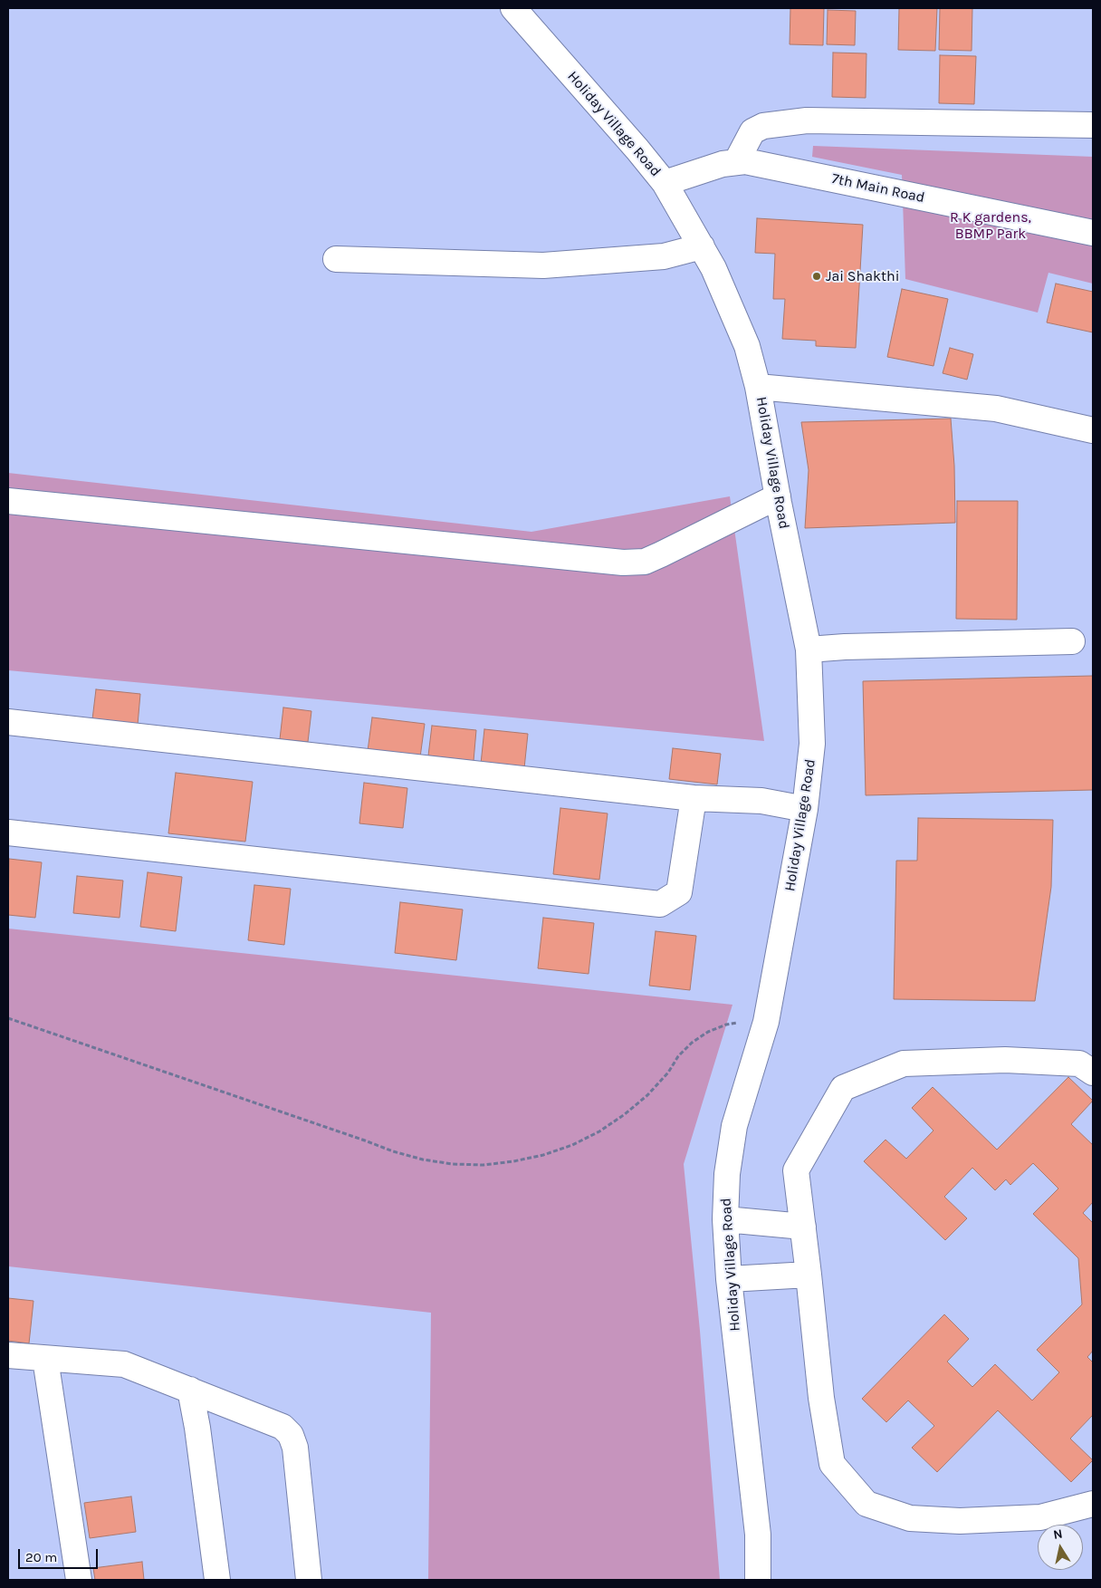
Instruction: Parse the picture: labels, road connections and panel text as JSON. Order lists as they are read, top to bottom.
{
  "streets": {
    "street": ["Holiday Village Road", "7th Main Road"]
  },
  "crossings": [
    ["Holiday Village Road", "7th Main Road"]
  ],
  "parks": ["R K gardens, BBMP Park"],
  "places": ["Jai Shakthi"],
  "scale_bar": "20 m",
  "north": "top"
}
